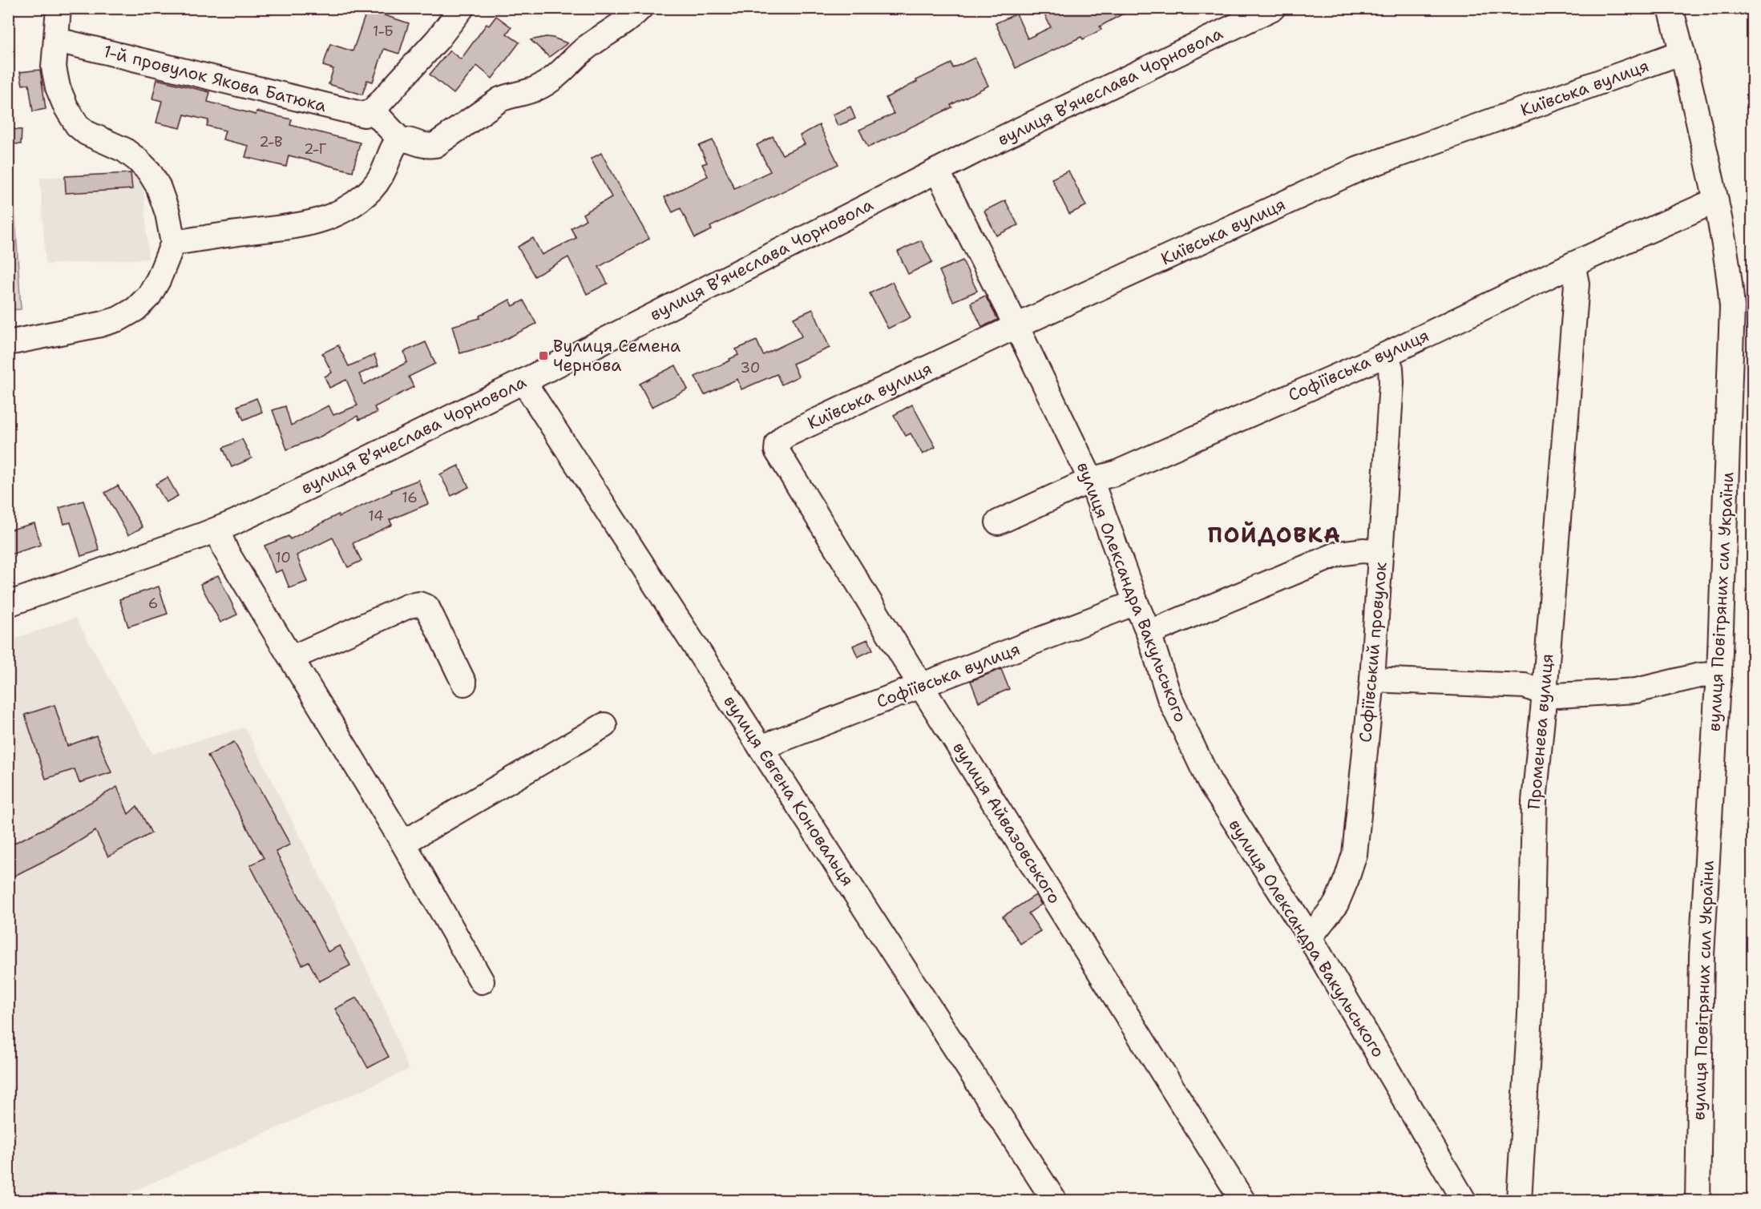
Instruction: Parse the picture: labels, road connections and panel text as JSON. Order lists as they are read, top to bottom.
{
  "streets": {
    "street": [
      "1-й провулок Якова Батюка",
      "вулиця Вʼячеслава Чорновола",
      "Київська вулиця",
      "Софіївська вулиця",
      "вулиця Олександра Вакульського",
      "вулиця Повітряних сил України",
      "Софіївський провулок",
      "Променева вулиця",
      "вулиця Євгена Коновальця",
      "вулиця Айвазовського"
    ]
  },
  "crossings": [
    ["вулиця Вʼячеслава Чорновола", "вулиця Олександра Вакульського"],
    ["вулиця Вʼячеслава Чорновола", "вулиця Євгена Коновальця"],
    ["Київська вулиця", "вулиця Олександра Вакульського"],
    ["Київська вулиця", "вулиця Повітряних сил України"],
    ["Київська вулиця", "вулиця Айвазовського"],
    ["Софіївська вулиця", "вулиця Олександра Вакульського"],
    ["Софіївська вулиця", "вулиця Повітряних сил України"],
    ["Софіївська вулиця", "Софіївський провулок"],
    ["Софіївська вулиця", "Променева вулиця"],
    ["Софіївська вулиця", "вулиця Євгена Коновальця"],
    ["Софіївська вулиця", "вулиця Айвазовського"],
    ["вулиця Олександра Вакульського", "Софіївський провулок"]
  ],
  "districts": ["ПОЙДОВКА"],
  "places": {
    "transit": ["Вулиця Семена Чернова"]
  },
  "house_numbers": [
    "1-Б",
    "2-В",
    "2-Г",
    "30",
    "16",
    "14",
    "10",
    "6"
  ]
}
